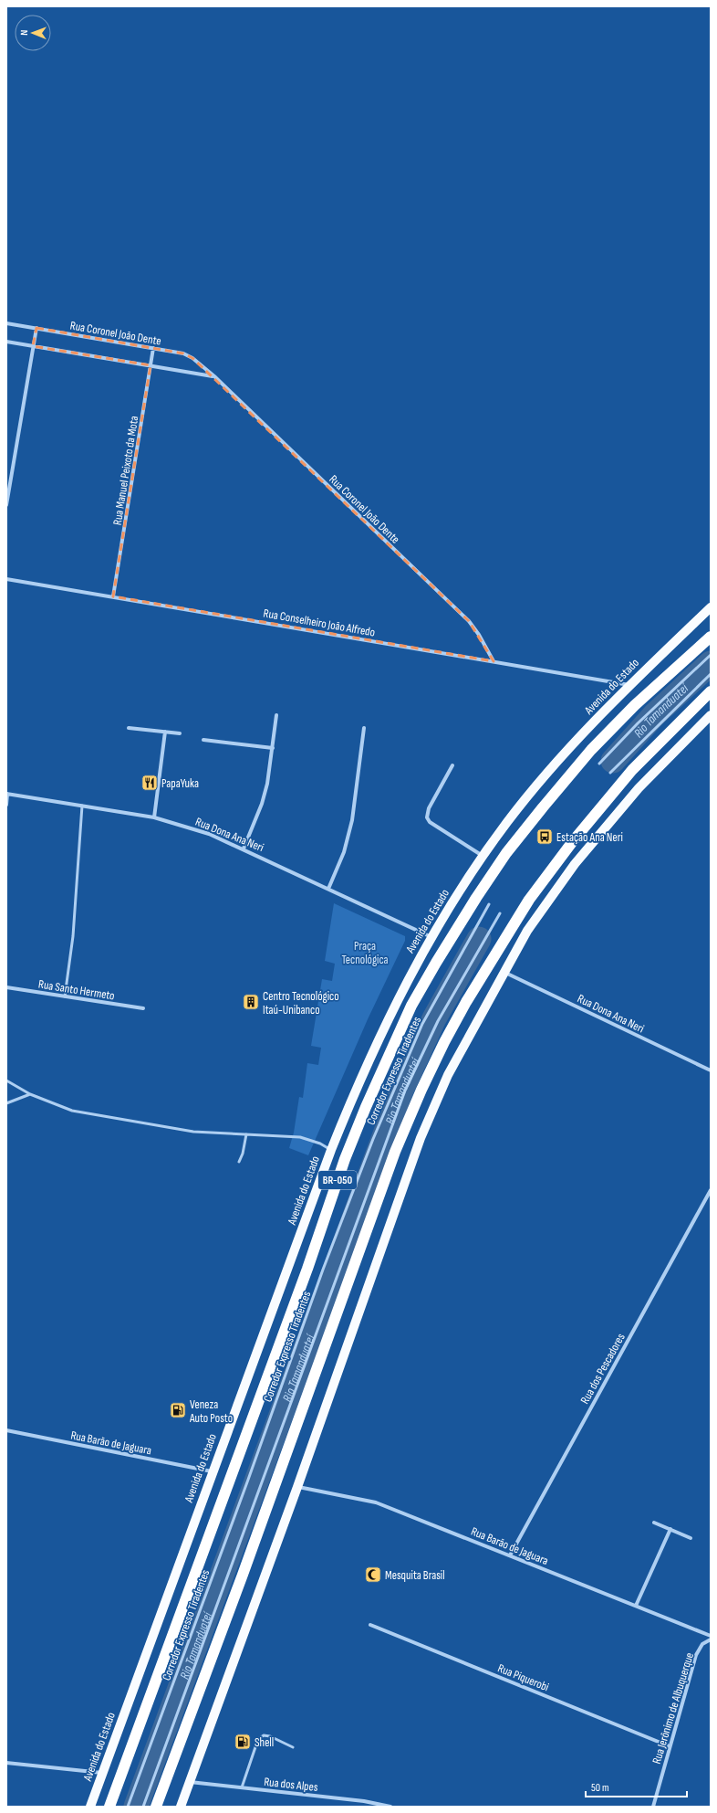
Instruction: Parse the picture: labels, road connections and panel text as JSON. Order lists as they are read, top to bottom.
{
  "streets": {
    "highway": ["BR-050"],
    "main road": ["Avenida do Estado"],
    "street": [
      "Rua Coronel João Dente",
      "Rua Manuel Peixoto da Mota",
      "Rua Conselheiro João Alfredo",
      "Rua Dona Ana Neri",
      "Rua Santo Hermeto",
      "Rua dos Pescadores",
      "Rua Barão de Jaguara",
      "Rua Piquerobi",
      "Rua Jerônimo de Albuquerque",
      "Rua dos Alpes"
    ],
    "lane": ["Corredor Expresso Tiradentes"]
  },
  "crossings": [
    ["Rua Coronel João Dente", "Rua Manuel Peixoto da Mota"],
    ["Rua Coronel João Dente", "Rua Conselheiro João Alfredo"],
    ["Rua Manuel Peixoto da Mota", "Rua Conselheiro João Alfredo"],
    ["Rua Conselheiro João Alfredo", "Avenida do Estado"],
    ["Avenida do Estado", "Rua Dona Ana Neri"],
    ["Avenida do Estado", "Rua Barão de Jaguara"],
    ["Rua dos Pescadores", "Rua Barão de Jaguara"],
    ["Rua Piquerobi", "Rua Jerônimo de Albuquerque"]
  ],
  "water": ["Rio Tamanduateí"],
  "parks": ["Praça Tecnológica"],
  "places": {
    "restaurant": ["PapaYuka"],
    "bus stop": ["Estação Ana Neri"],
    "building": ["Centro Tecnológico Itaú-Unibanco"],
    "fuel station": ["Veneza Auto Posto", "Shell"],
    "mosque": ["Mesquita Brasil"]
  },
  "scale_bar": "50 m",
  "north": "left"
}
